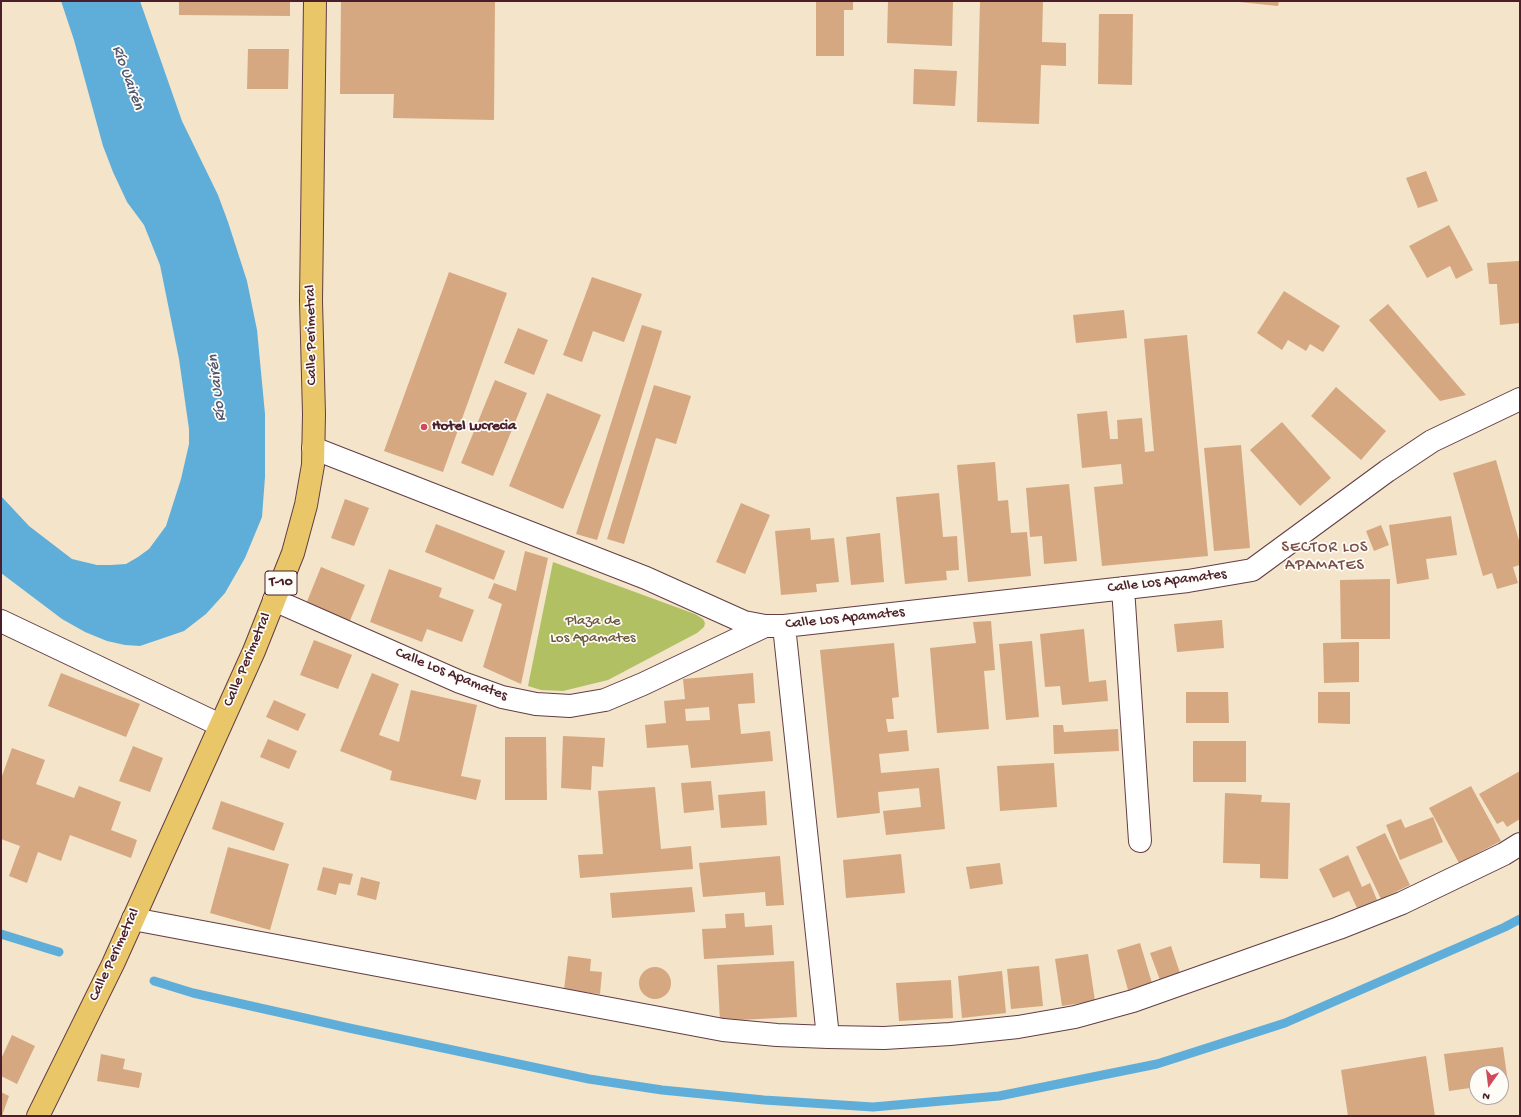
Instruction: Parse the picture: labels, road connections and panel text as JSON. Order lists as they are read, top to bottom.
{
  "streets": {
    "highway": ["Calle Perimetral", "T-10"],
    "street": ["Calle Los Apamates"]
  },
  "crossings": [
    ["Calle Perimetral", "Calle Los Apamates"]
  ],
  "districts": ["SECTOR LOS APAMATES"],
  "water": ["Río Uairén"],
  "parks": ["Plaza de Los Apamates"],
  "places": ["Hotel Lucrecia"],
  "north": "bottom"
}
